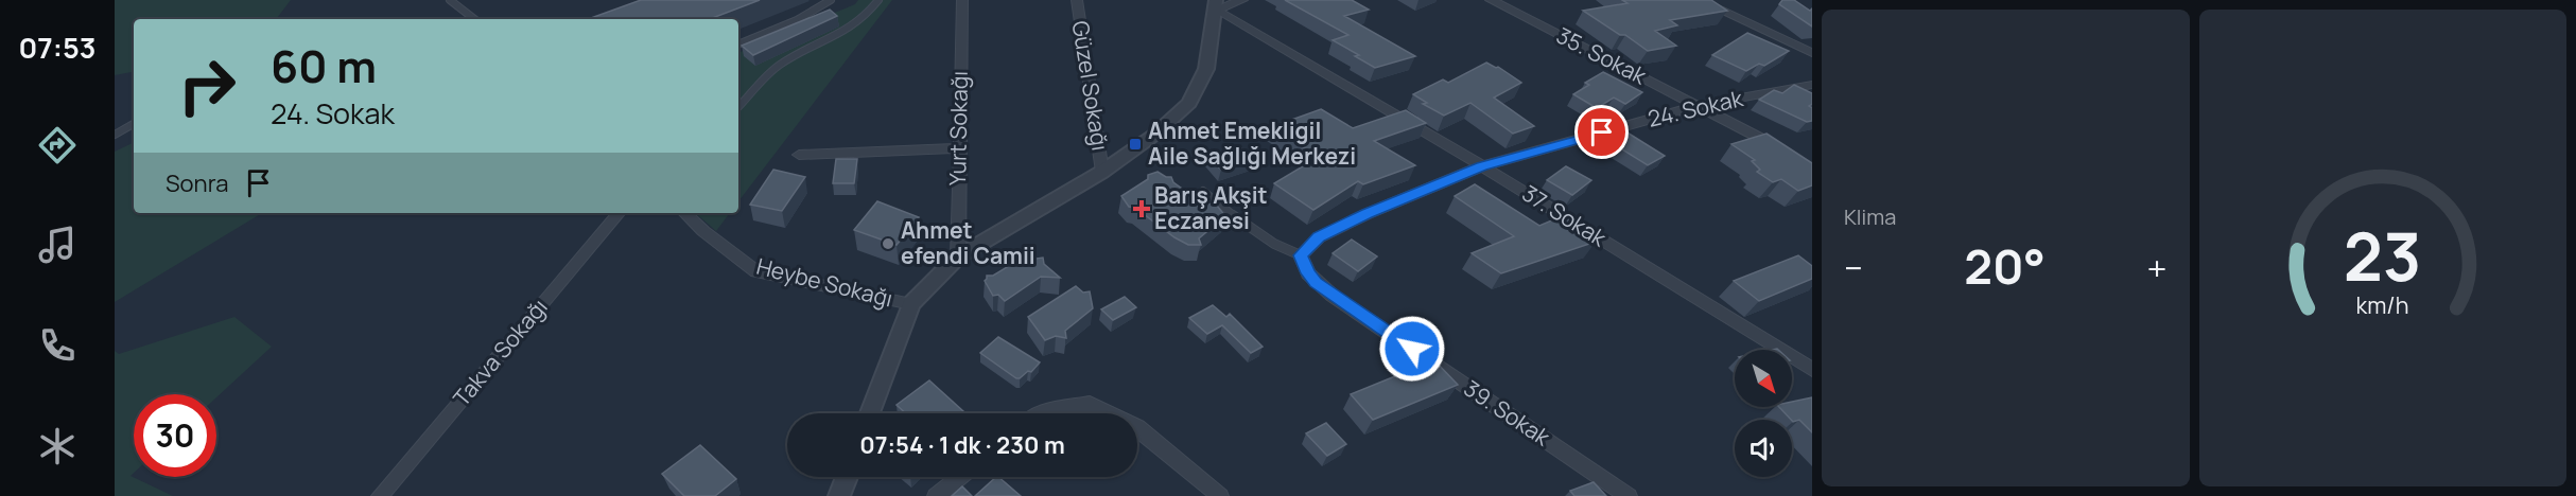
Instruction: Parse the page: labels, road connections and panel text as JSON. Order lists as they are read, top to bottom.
{
  "streets": {
    "street": [
      "35. Sokak",
      "Güzel Sokağı",
      "24. Sokak",
      "Yurt Sokağı",
      "37. Sokak",
      "Heybe Sokağı",
      "Takva Sokağı",
      "39. Sokak"
    ]
  },
  "crossings": [
    ["35. Sokak", "24. Sokak"],
    ["24. Sokak", "37. Sokak"],
    ["24. Sokak", "39. Sokak"]
  ],
  "places": {
    "transit": ["Ahmet Emekligil Aile Sağlığı Merkezi"],
    "health": ["Barış Akşit Eczanesi"],
    "other": ["Ahmet efendi Camii"]
  },
  "north": "bottom right",
  "page": {
    "tabs": "07:53",
    "tile": "Klima",
    "turn": ["60 m", "24. Sokak"],
    "then": "Sonra",
    "heat": ["−", "20°", "+"],
    "limit": "30",
    "trip": "07:54 · 1 dk · 230 m",
    "gauge": ["23", "km/h"]
  }
}
